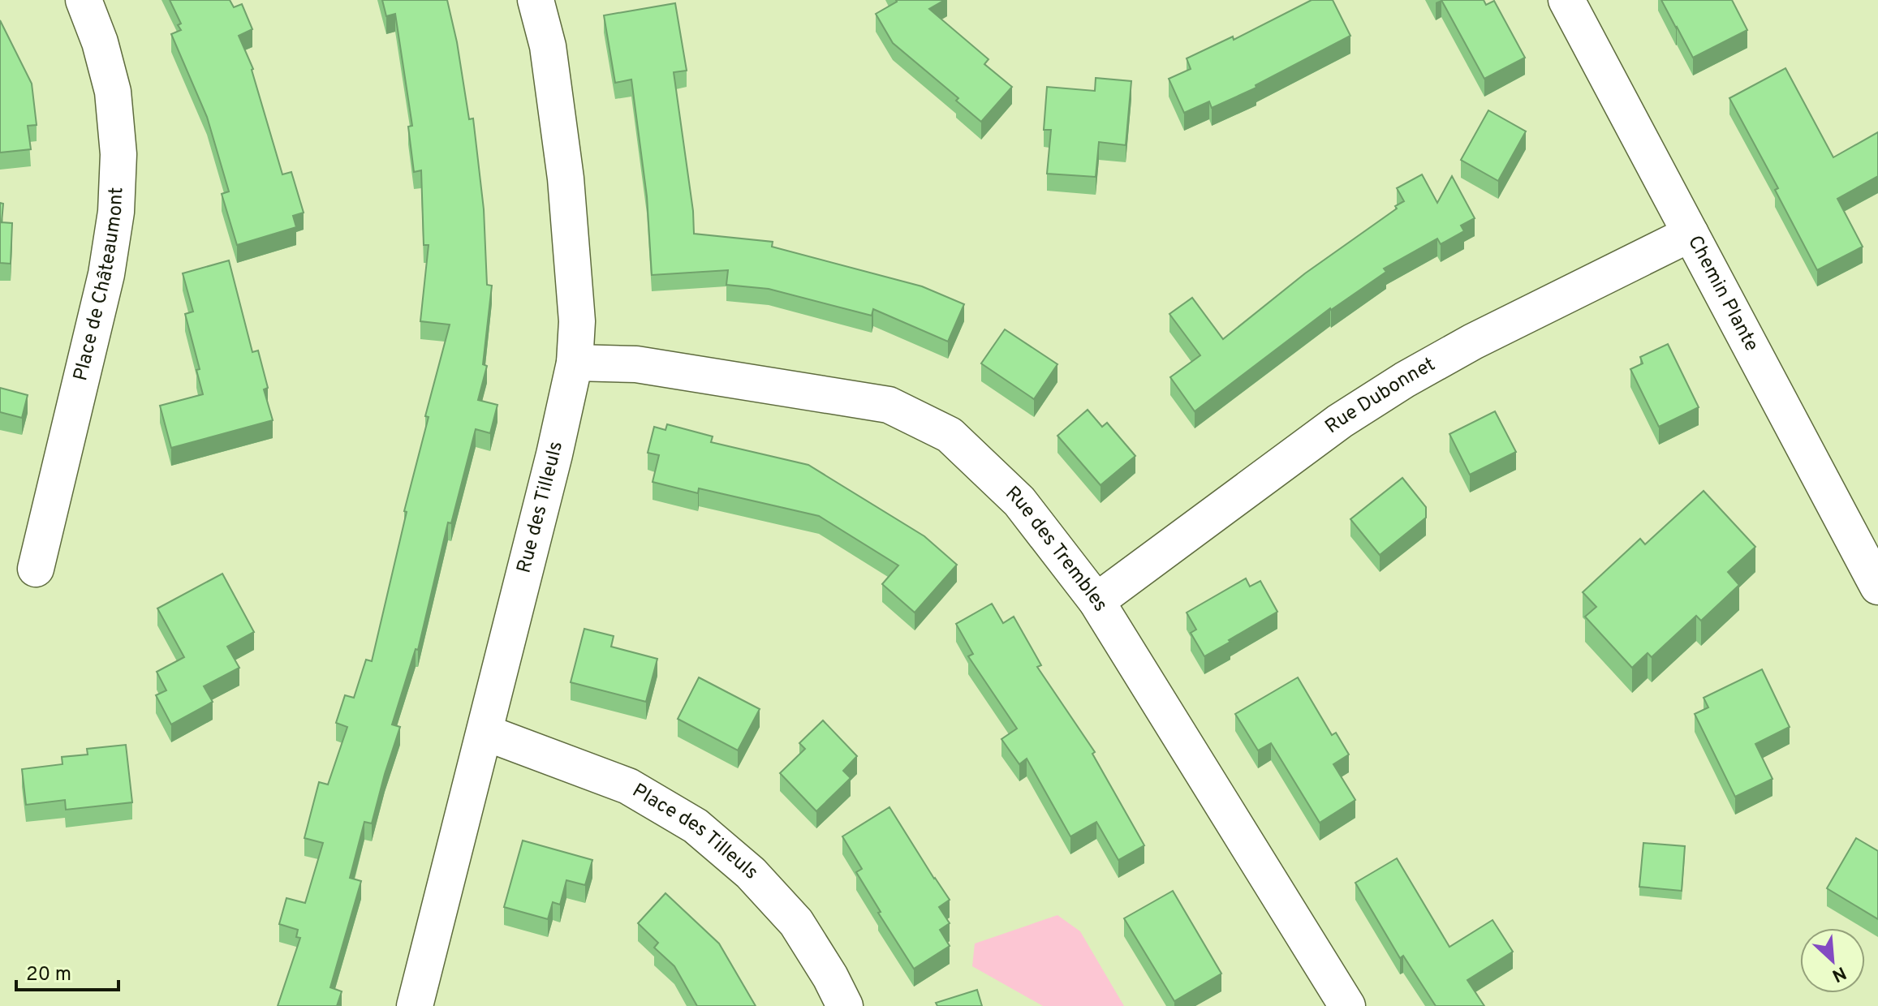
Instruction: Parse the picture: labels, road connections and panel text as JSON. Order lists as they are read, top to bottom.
{
  "streets": {
    "street": [
      "Place de Châteaumont",
      "Chemin Plante",
      "Rue Dubonnet",
      "Rue des Tilleuls",
      "Rue des Trembles",
      "Place des Tilleuls"
    ]
  },
  "crossings": [
    ["Chemin Plante", "Rue Dubonnet"],
    ["Rue Dubonnet", "Rue des Trembles"],
    ["Rue des Tilleuls", "Rue des Trembles"],
    ["Rue des Tilleuls", "Place des Tilleuls"]
  ],
  "scale_bar": "20 m",
  "north": "bottom right"
}
